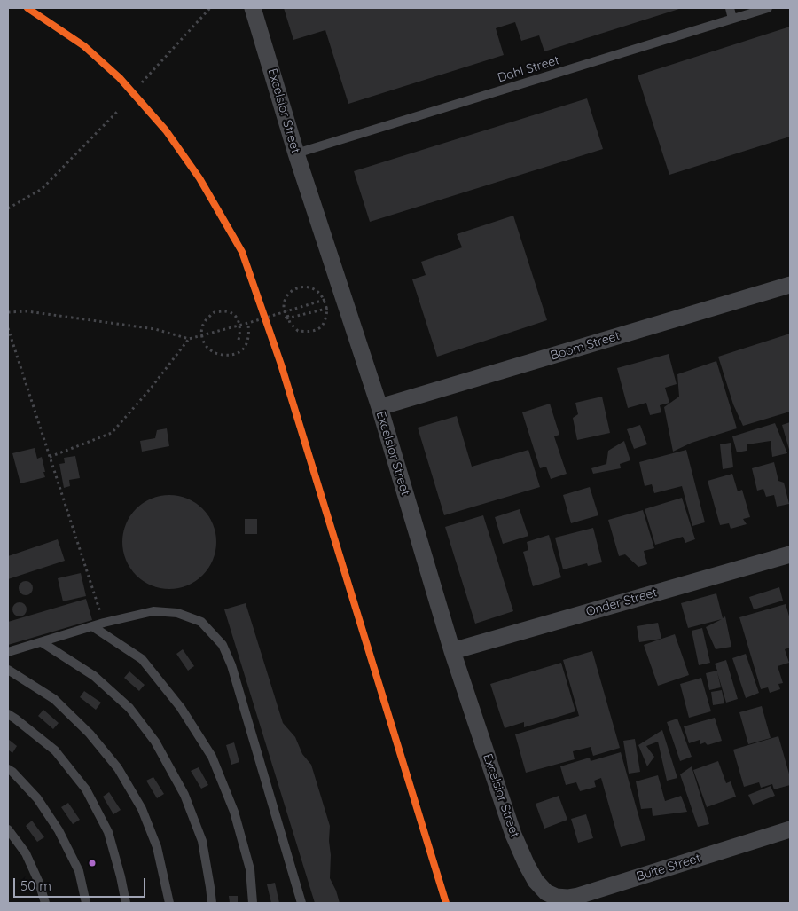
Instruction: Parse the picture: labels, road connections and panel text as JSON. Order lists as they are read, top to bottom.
{
  "streets": {
    "street": [
      "Excelsior Street",
      "Boom Street",
      "Onder Street",
      "Buite Street"
    ],
    "lane": ["Dahl Street"]
  },
  "crossings": [
    ["Dahl Street", "Excelsior Street"],
    ["Excelsior Street", "Boom Street"],
    ["Excelsior Street", "Onder Street"],
    ["Excelsior Street", "Buite Street"]
  ],
  "scale_bar": "50 m"
}
